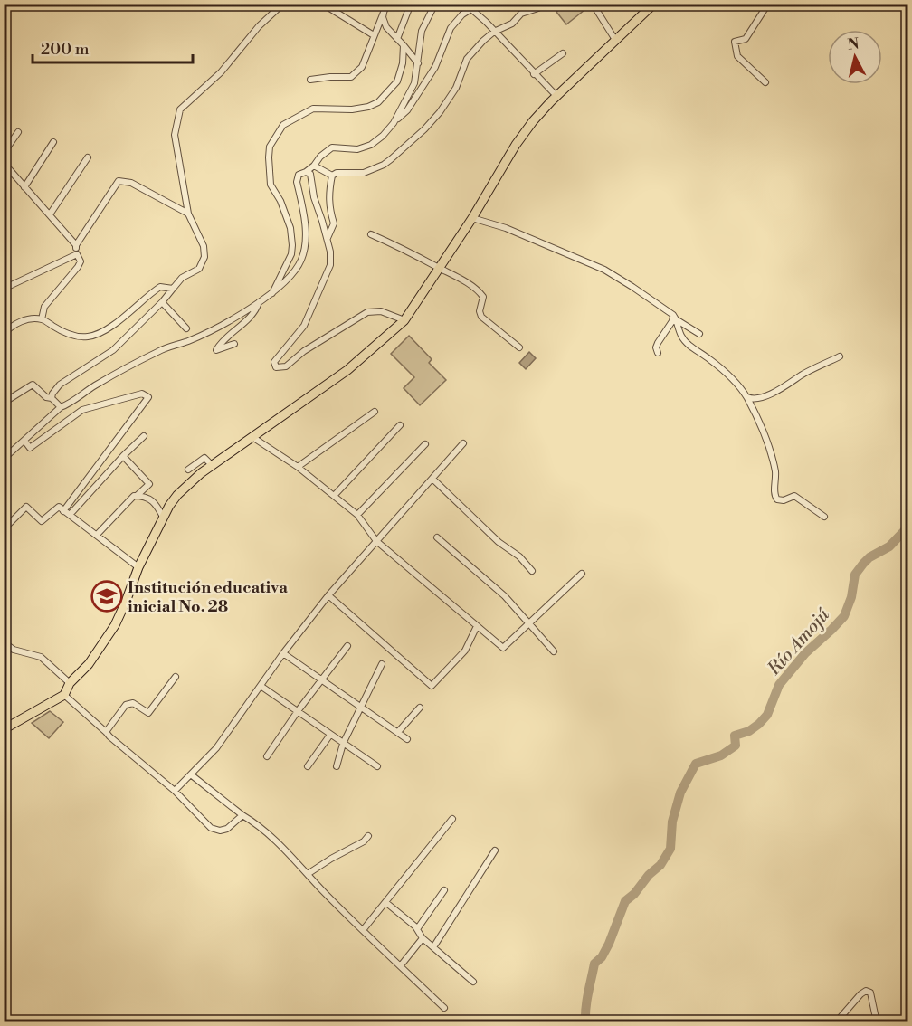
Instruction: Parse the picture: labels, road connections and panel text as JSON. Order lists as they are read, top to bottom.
{
  "water": ["Río Amojú"],
  "places": {
    "school or university": ["Institución educativa inicial No. 28"]
  },
  "scale_bar": "200 m",
  "north": "top"
}
